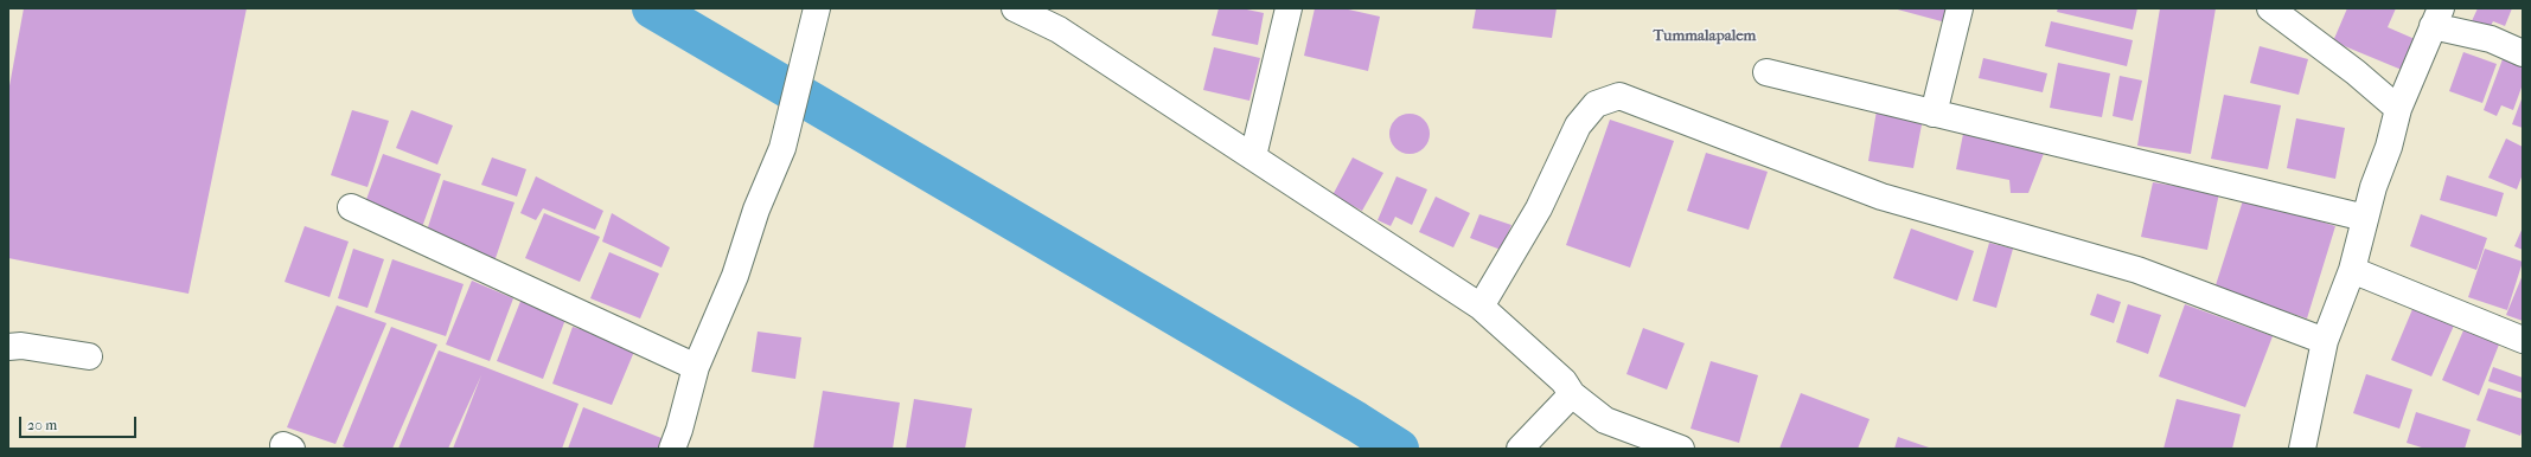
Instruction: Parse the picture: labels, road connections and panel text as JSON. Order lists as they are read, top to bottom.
{
  "districts": ["Tummalapalem"],
  "scale_bar": "20 m"
}
